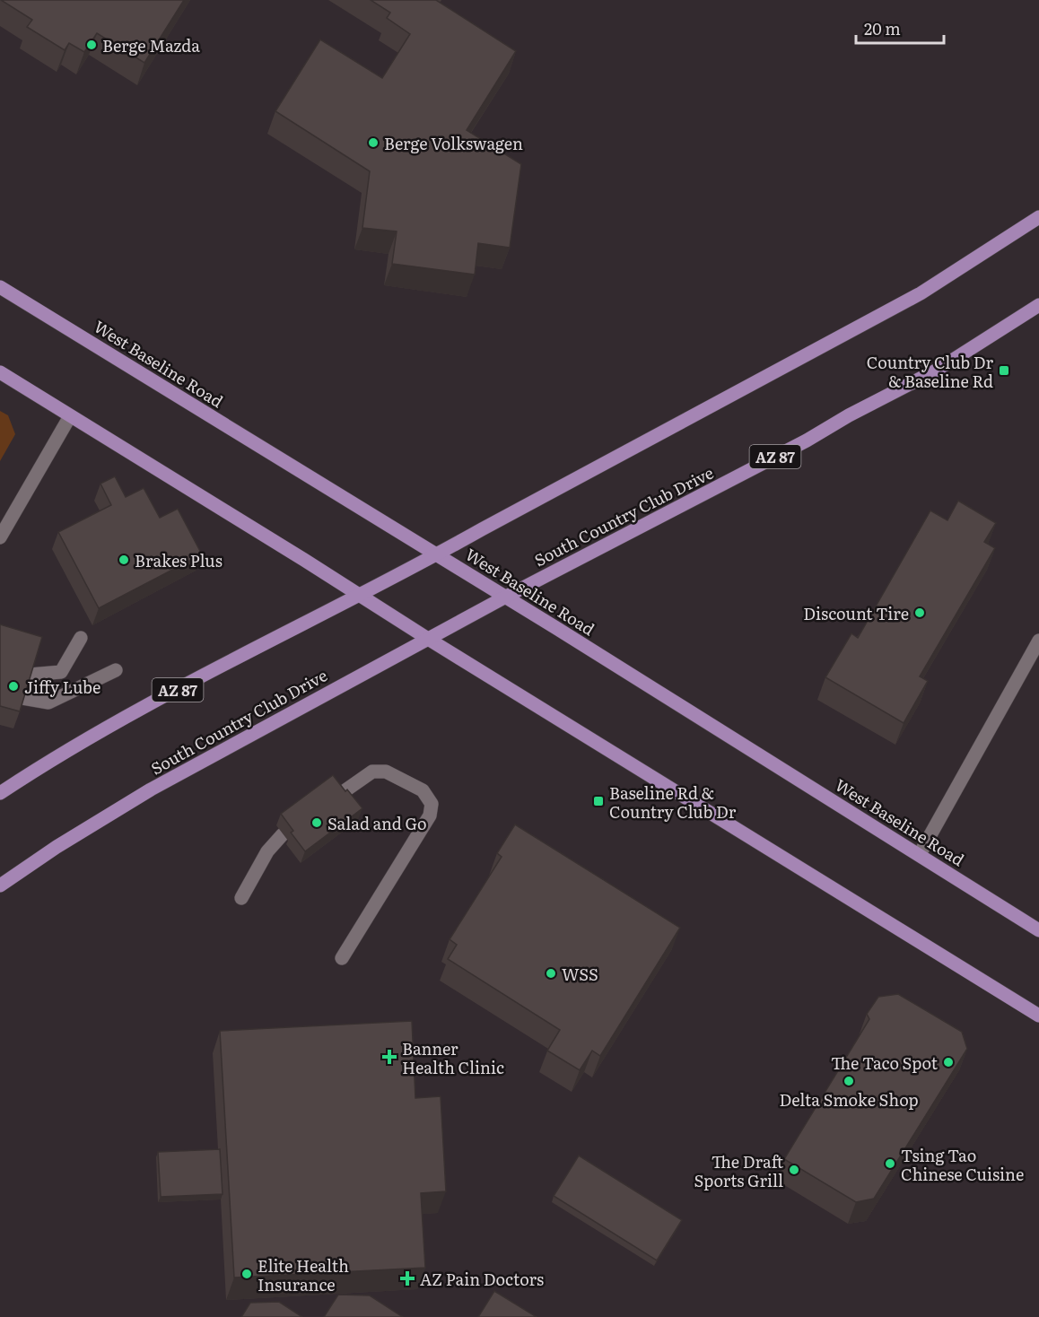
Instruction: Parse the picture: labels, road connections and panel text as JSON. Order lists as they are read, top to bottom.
{
  "streets": {
    "main road": ["West Baseline Road", "AZ 87", "South Country Club Drive"]
  },
  "crossings": [
    ["West Baseline Road", "AZ 87"],
    ["West Baseline Road", "South Country Club Drive"]
  ],
  "places": {
    "other": [
      "Berge Mazda",
      "Berge Volkswagen",
      "Brakes Plus",
      "Discount Tire",
      "Jiffy Lube",
      "Salad and Go",
      "WSS",
      "The Taco Spot",
      "Delta Smoke Shop",
      "Tsing Tao Chinese Cuisine",
      "The Draft Sports Grill",
      "Elite Health Insurance"
    ],
    "transit": ["Country Club Dr & Baseline Rd", "Baseline Rd & Country Club Dr"],
    "health": ["Banner Health Clinic", "AZ Pain Doctors"]
  },
  "scale_bar": "20 m"
}
